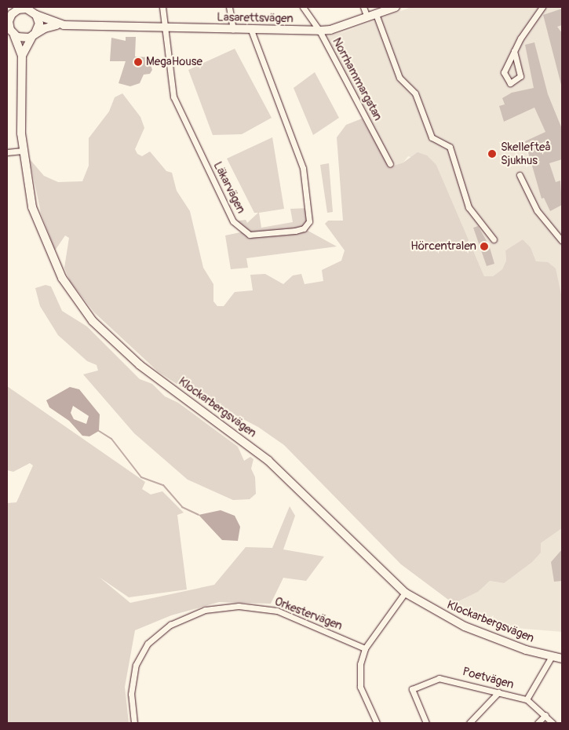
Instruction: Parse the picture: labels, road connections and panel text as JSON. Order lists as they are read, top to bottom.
{
  "streets": {
    "main road": ["Lasarettsvägen", "Klockarbergsvägen"],
    "street": [
      "Norrhammargatan",
      "Läkarvägen",
      "Orkestervägen",
      "Poetvägen"
    ]
  },
  "crossings": [
    ["Lasarettsvägen", "Norrhammargatan"],
    ["Lasarettsvägen", "Läkarvägen"],
    ["Lasarettsvägen", "Klockarbergsvägen"]
  ],
  "places": ["MegaHouse", "Skellefteå Sjukhus", "Hörcentralen"]
}
